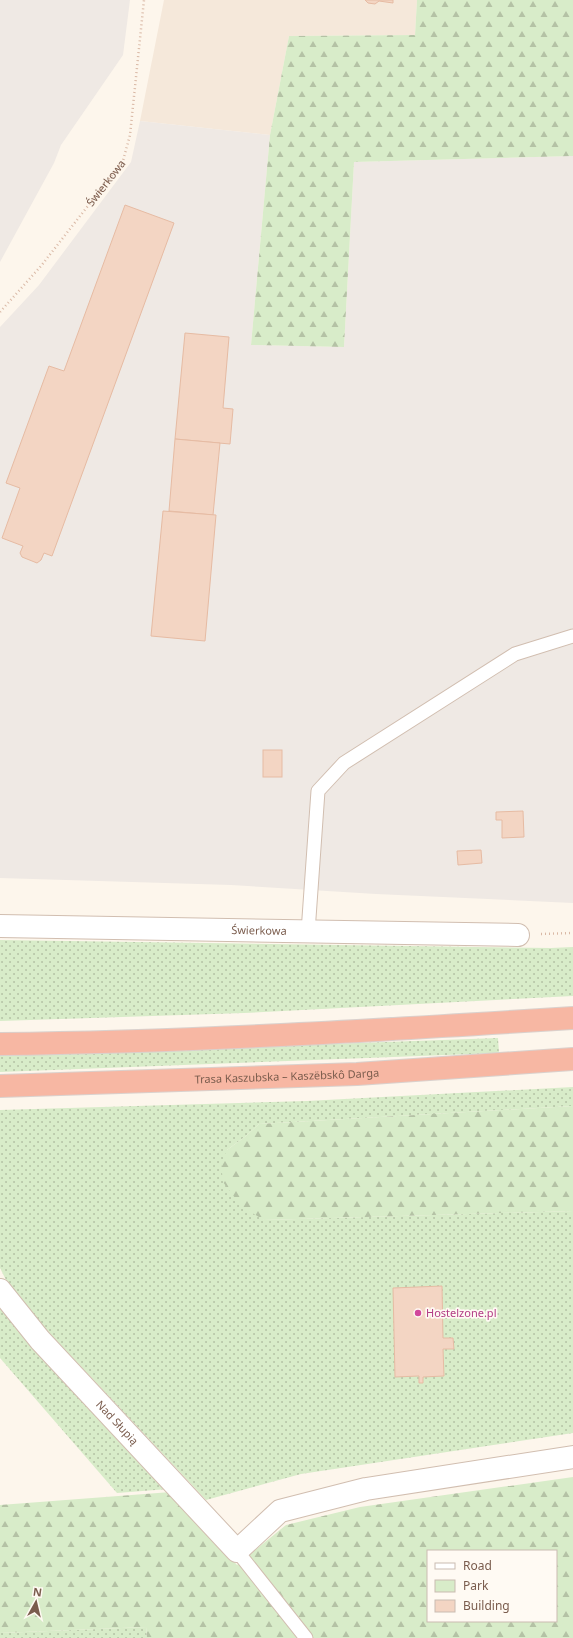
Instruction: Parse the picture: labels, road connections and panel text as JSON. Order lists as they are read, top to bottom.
{
  "streets": {
    "highway": ["Trasa Kaszubska – Kaszëbskô Darga"],
    "street": ["Świerkowa", "Nad Słupią"]
  },
  "places": ["Hostelzone.pl"],
  "legend": ["Road", "Park", "Building"],
  "north": "top"
}
